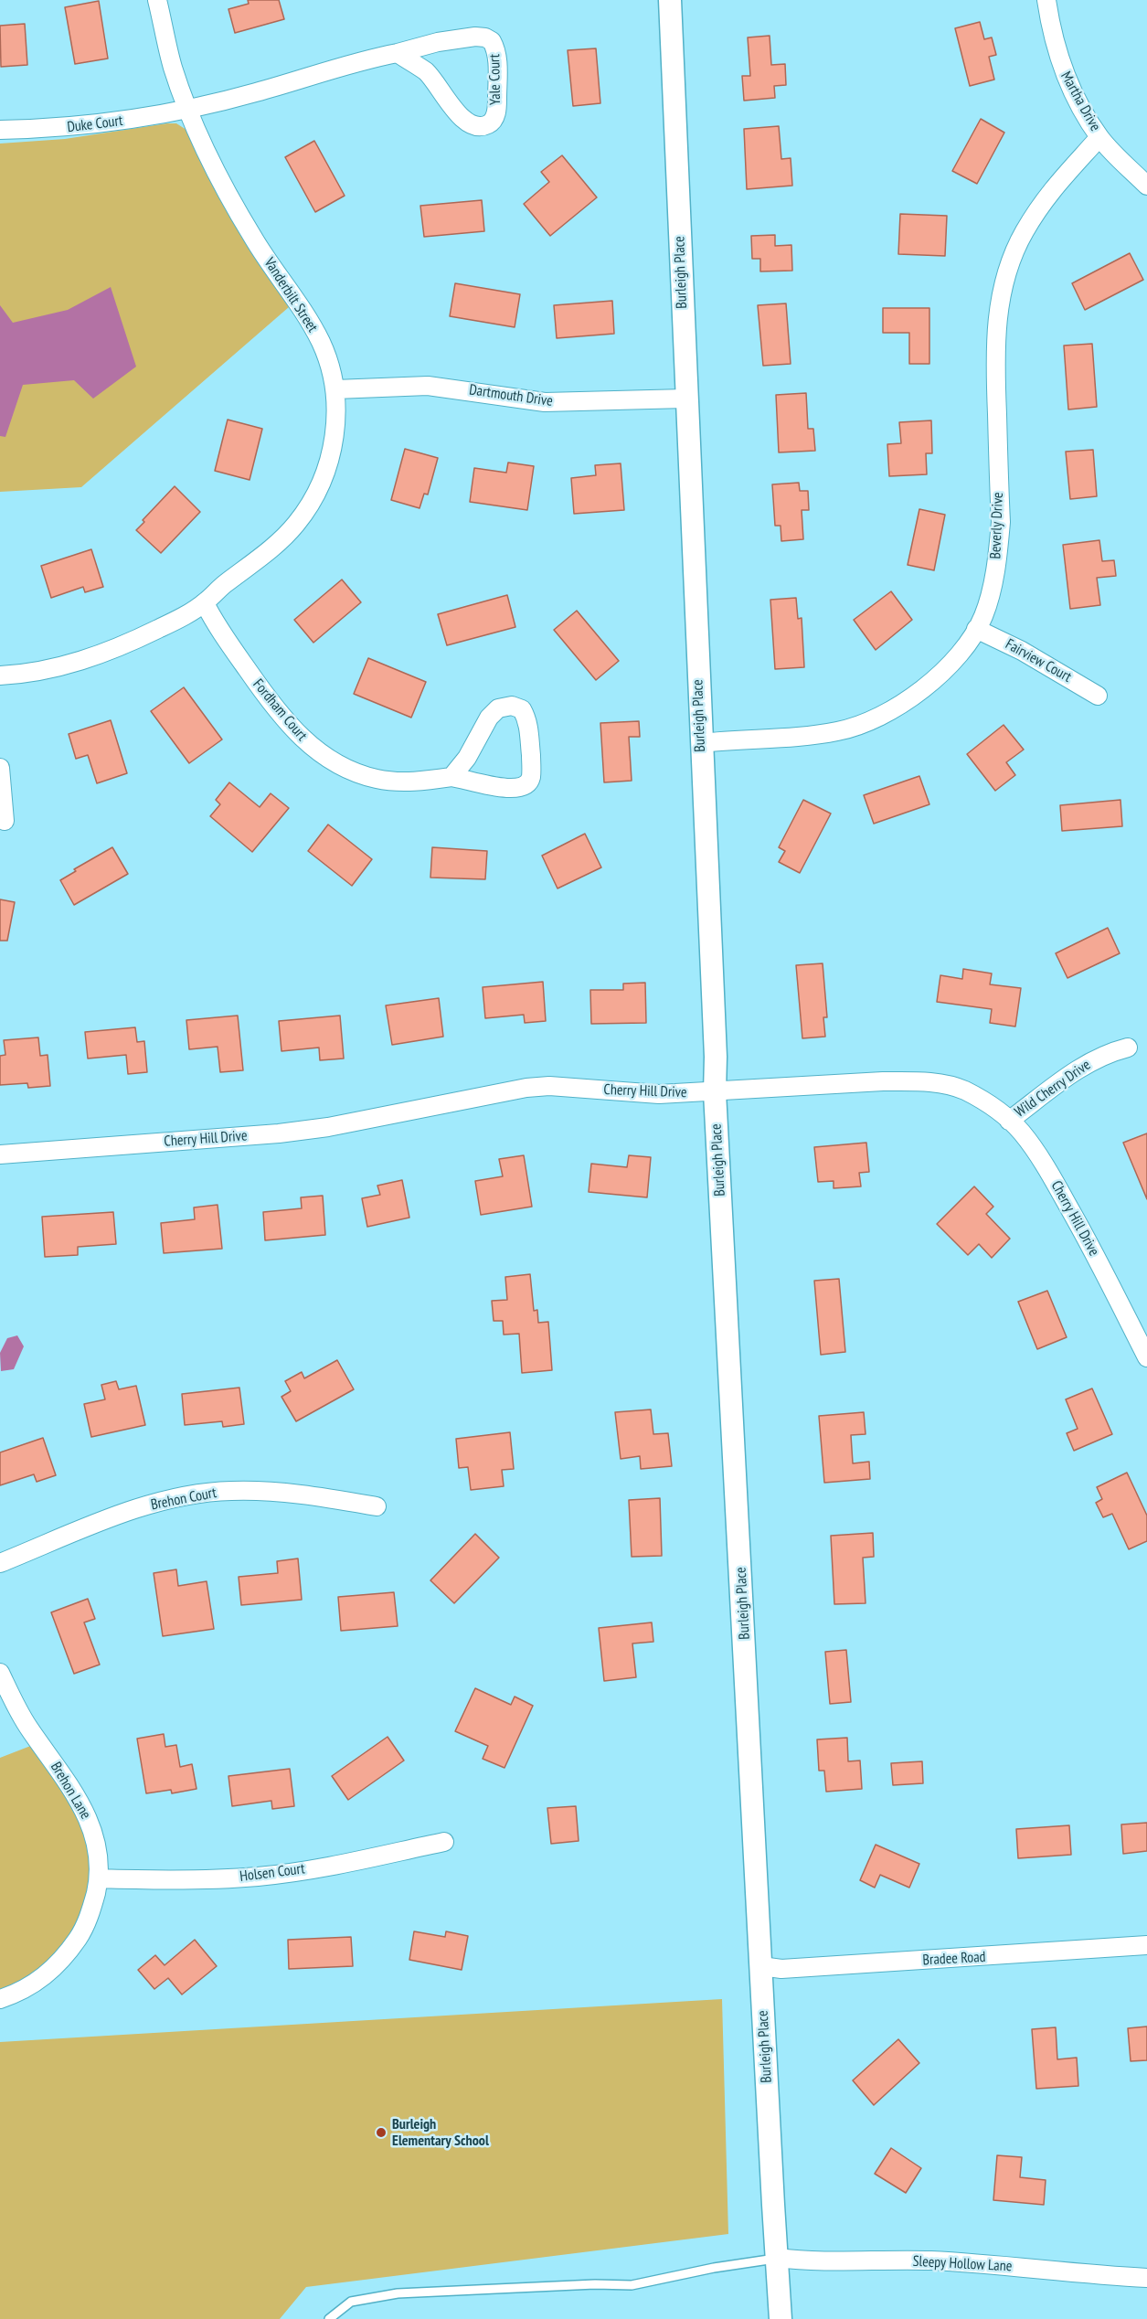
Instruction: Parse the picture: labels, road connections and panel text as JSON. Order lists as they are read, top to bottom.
{
  "streets": {
    "street": [
      "Yale Court",
      "Martha Drive",
      "Duke Court",
      "Burleigh Place",
      "Vanderbilt Street",
      "Dartmouth Drive",
      "Beverly Drive",
      "Fairview Court",
      "Fordham Court",
      "Wild Cherry Drive",
      "Cherry Hill Drive",
      "Brehon Court",
      "Brehon Lane",
      "Holsen Court",
      "Bradee Road",
      "Sleepy Hollow Lane"
    ]
  },
  "crossings": [
    ["Yale Court", "Duke Court"],
    ["Yale Court", "Vanderbilt Street"],
    ["Martha Drive", "Beverly Drive"],
    ["Duke Court", "Vanderbilt Street"],
    ["Burleigh Place", "Dartmouth Drive"],
    ["Burleigh Place", "Beverly Drive"],
    ["Burleigh Place", "Cherry Hill Drive"],
    ["Burleigh Place", "Bradee Road"],
    ["Burleigh Place", "Sleepy Hollow Lane"],
    ["Vanderbilt Street", "Dartmouth Drive"],
    ["Vanderbilt Street", "Fordham Court"],
    ["Beverly Drive", "Fairview Court"],
    ["Wild Cherry Drive", "Cherry Hill Drive"],
    ["Brehon Lane", "Holsen Court"]
  ],
  "places": ["Burleigh Elementary School"]
}
